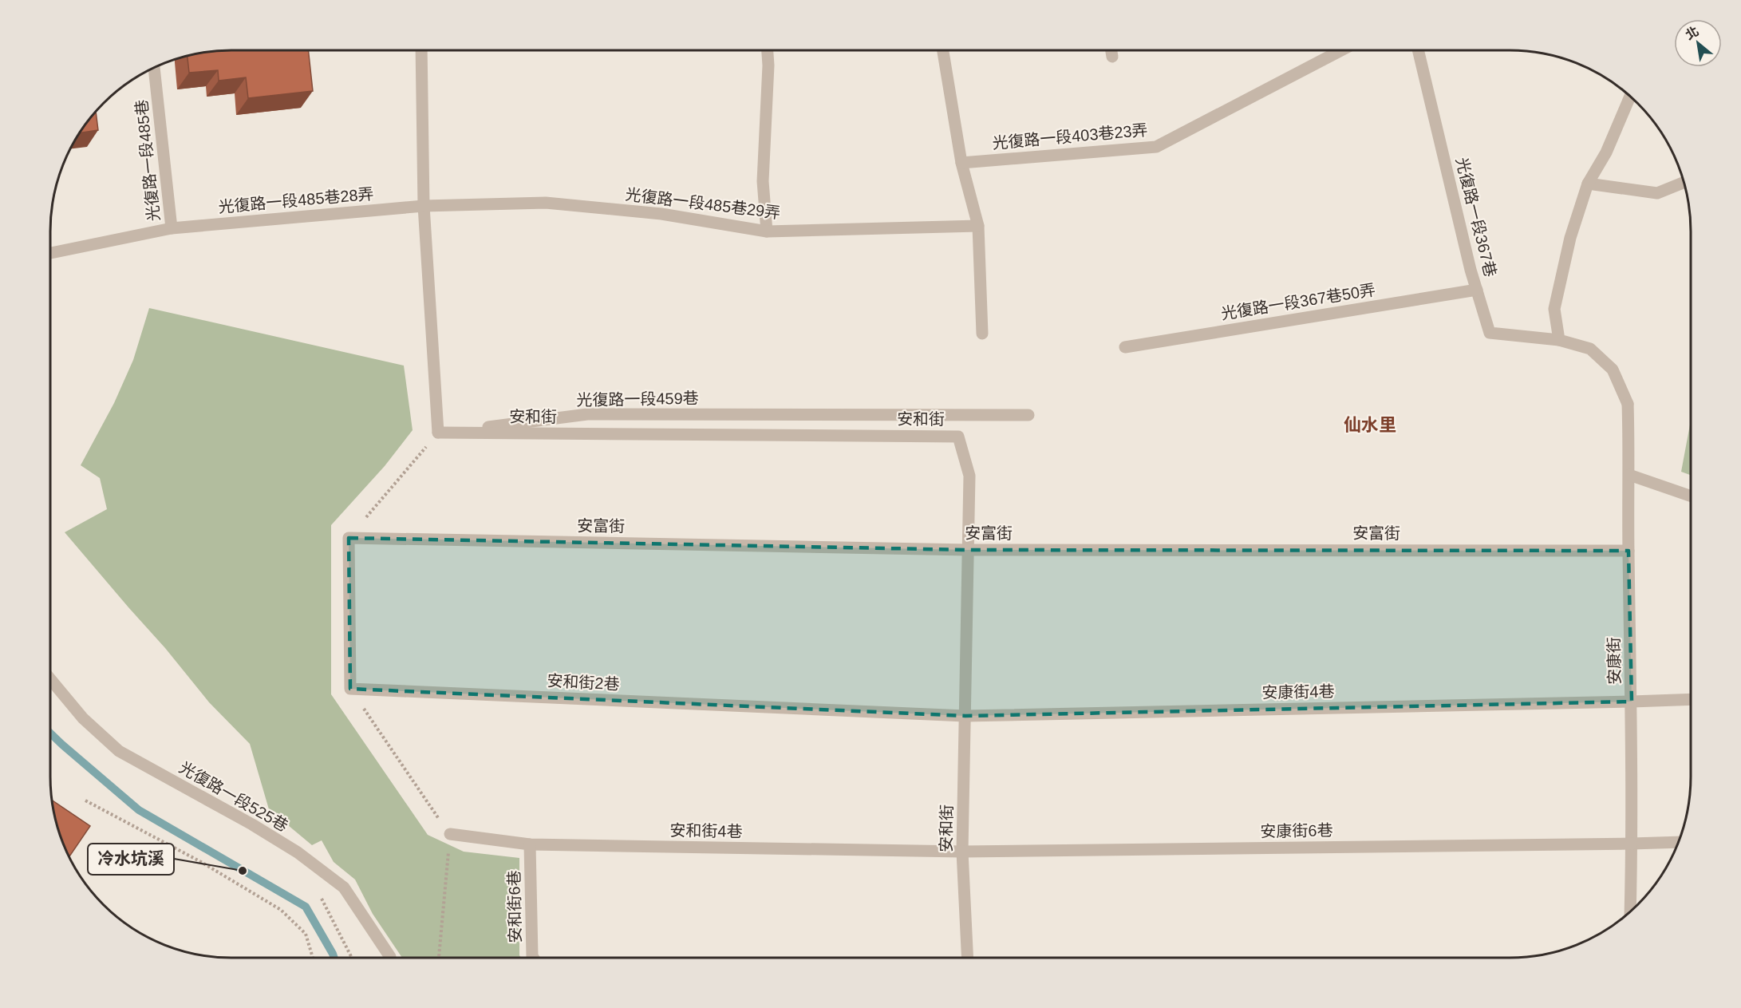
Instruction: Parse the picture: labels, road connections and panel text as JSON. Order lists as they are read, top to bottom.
{
  "streets": {
    "street": [
      "光復路一段403巷23弄",
      "光復路一段485巷",
      "光復路一段485巷28弄",
      "光復路一段485巷29弄",
      "光復路一段367巷",
      "光復路一段367巷50弄",
      "光復路一段459巷",
      "安和街",
      "安富街",
      "安康街",
      "安和街2巷",
      "安康街4巷",
      "光復路一段525巷",
      "安和街4巷",
      "安康街6巷",
      "安和街6巷"
    ]
  },
  "crossings": [
    ["光復路一段485巷", "光復路一段485巷28弄"],
    ["光復路一段485巷28弄", "光復路一段485巷29弄"],
    ["光復路一段367巷", "光復路一段367巷50弄"],
    ["光復路一段367巷", "安康街"],
    ["光復路一段459巷", "安和街"],
    ["安和街", "安富街"],
    ["安和街", "安和街2巷"],
    ["安和街", "安康街4巷"],
    ["安和街", "安和街4巷"],
    ["安和街", "安康街6巷"],
    ["安富街", "安康街"],
    ["安康街", "安康街4巷"],
    ["安康街", "安康街6巷"],
    ["安和街2巷", "安康街4巷"],
    ["安和街4巷", "安康街6巷"],
    ["安和街4巷", "安和街6巷"]
  ],
  "districts": ["仙水里"],
  "places": ["冷水坑溪"],
  "north": "top left"
}
